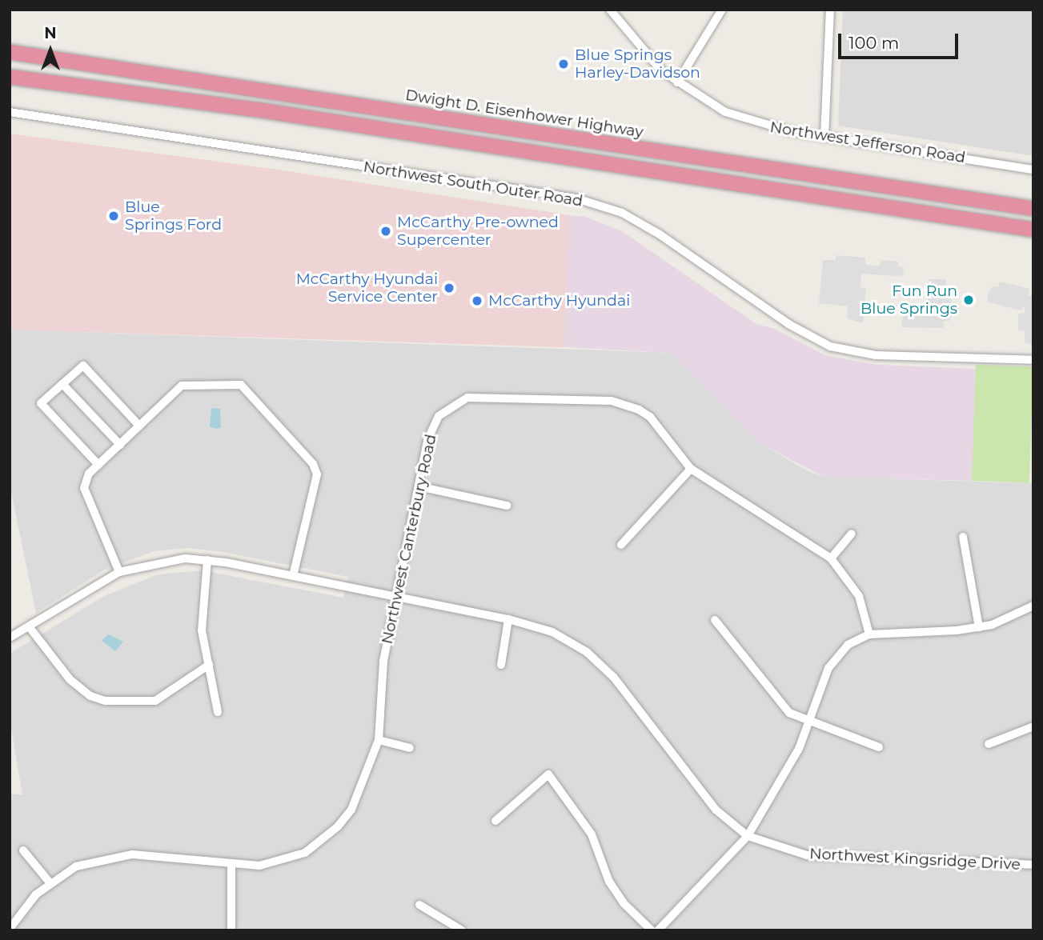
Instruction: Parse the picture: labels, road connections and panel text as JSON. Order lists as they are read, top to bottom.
{
  "streets": {
    "highway": ["Dwight D. Eisenhower Highway"],
    "street": [
      "Northwest Jefferson Road",
      "Northwest South Outer Road",
      "Northwest Canterbury Road",
      "Northwest Kingsridge Drive"
    ]
  },
  "crossings": [
    ["Northwest Canterbury Road", "Northwest Kingsridge Drive"]
  ],
  "places": [
    "Blue Springs Harley-Davidson",
    "Blue Springs Ford",
    "McCarthy Pre-owned Supercenter",
    "McCarthy Hyundai Service Center",
    "Fun Run Blue Springs",
    "McCarthy Hyundai"
  ],
  "scale_bar": "100 m",
  "north": "top"
}
